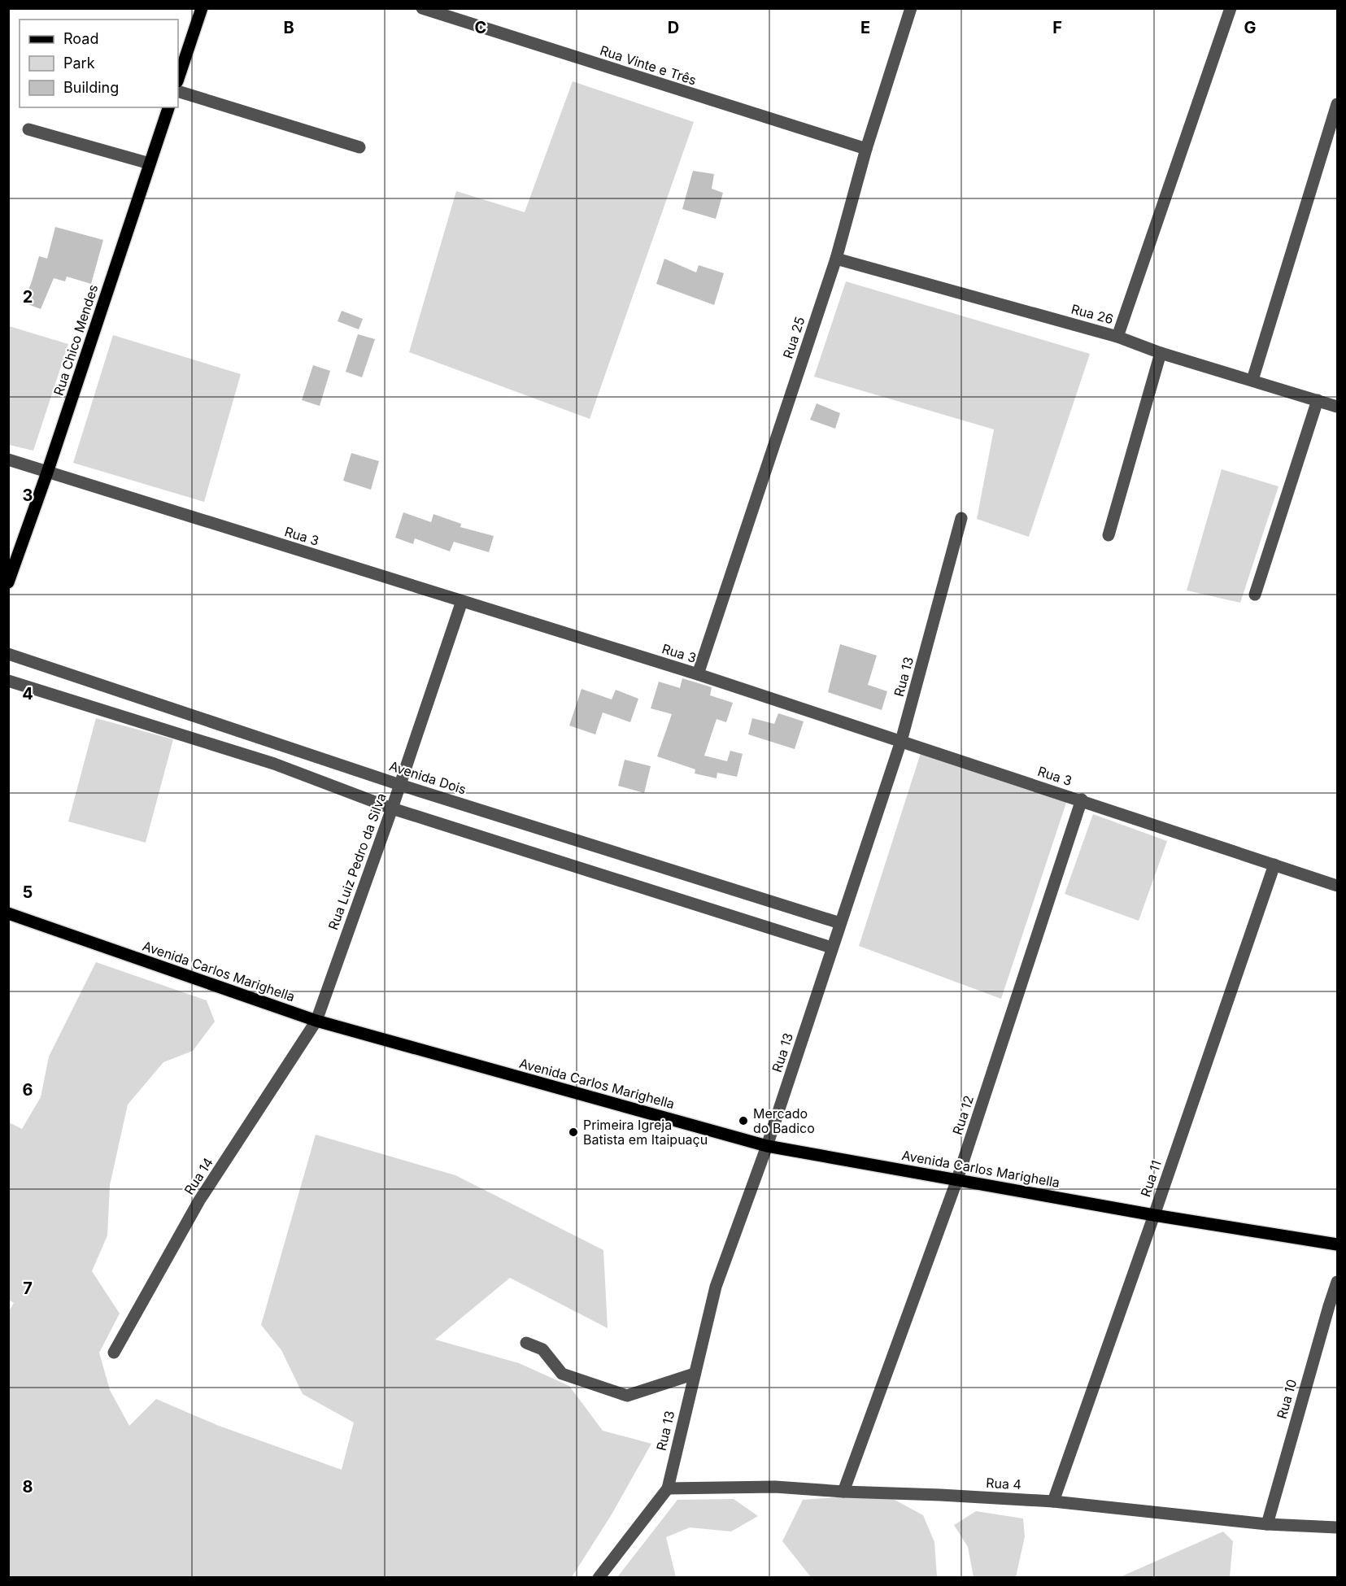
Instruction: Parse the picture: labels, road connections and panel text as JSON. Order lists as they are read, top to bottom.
{
  "streets": {
    "main road": ["Rua Chico Mendes", "Avenida Carlos Marighella"],
    "street": [
      "Rua Vinte e Três",
      "Rua 26",
      "Rua 25",
      "Rua 3",
      "Rua 13",
      "Avenida Dois",
      "Rua Luiz Pedro da Silva",
      "Rua 12",
      "Rua 14",
      "Rua 11",
      "Rua 10",
      "Rua 4"
    ]
  },
  "crossings": [
    ["Rua Vinte e Três", "Rua 25"],
    ["Rua 26", "Rua 25"],
    ["Rua 25", "Rua 3"],
    ["Rua Chico Mendes", "Rua 3"],
    ["Rua 3", "Rua 13"],
    ["Rua 3", "Rua Luiz Pedro da Silva"],
    ["Rua 3", "Rua 12"],
    ["Rua 3", "Rua 11"],
    ["Rua 13", "Avenida Dois"],
    ["Rua 13", "Avenida Carlos Marighella"],
    ["Rua 13", "Rua 4"],
    ["Avenida Dois", "Rua Luiz Pedro da Silva"],
    ["Rua Luiz Pedro da Silva", "Avenida Carlos Marighella"],
    ["Rua Luiz Pedro da Silva", "Rua 14"],
    ["Avenida Carlos Marighella", "Rua 12"],
    ["Avenida Carlos Marighella", "Rua 14"],
    ["Avenida Carlos Marighella", "Rua 11"],
    ["Rua 12", "Rua 4"],
    ["Rua 11", "Rua 4"],
    ["Rua 10", "Rua 4"]
  ],
  "places": ["Mercado do Badico", "Primeira Igreja Batista em Itaipuaçu"],
  "legend": ["Road", "Park", "Building"],
  "grid": {
    "columns": [
      "B",
      "C",
      "D",
      "E",
      "F",
      "G"
    ],
    "rows": [
      "2",
      "3",
      "4",
      "5",
      "6",
      "7",
      "8"
    ]
  }
}
